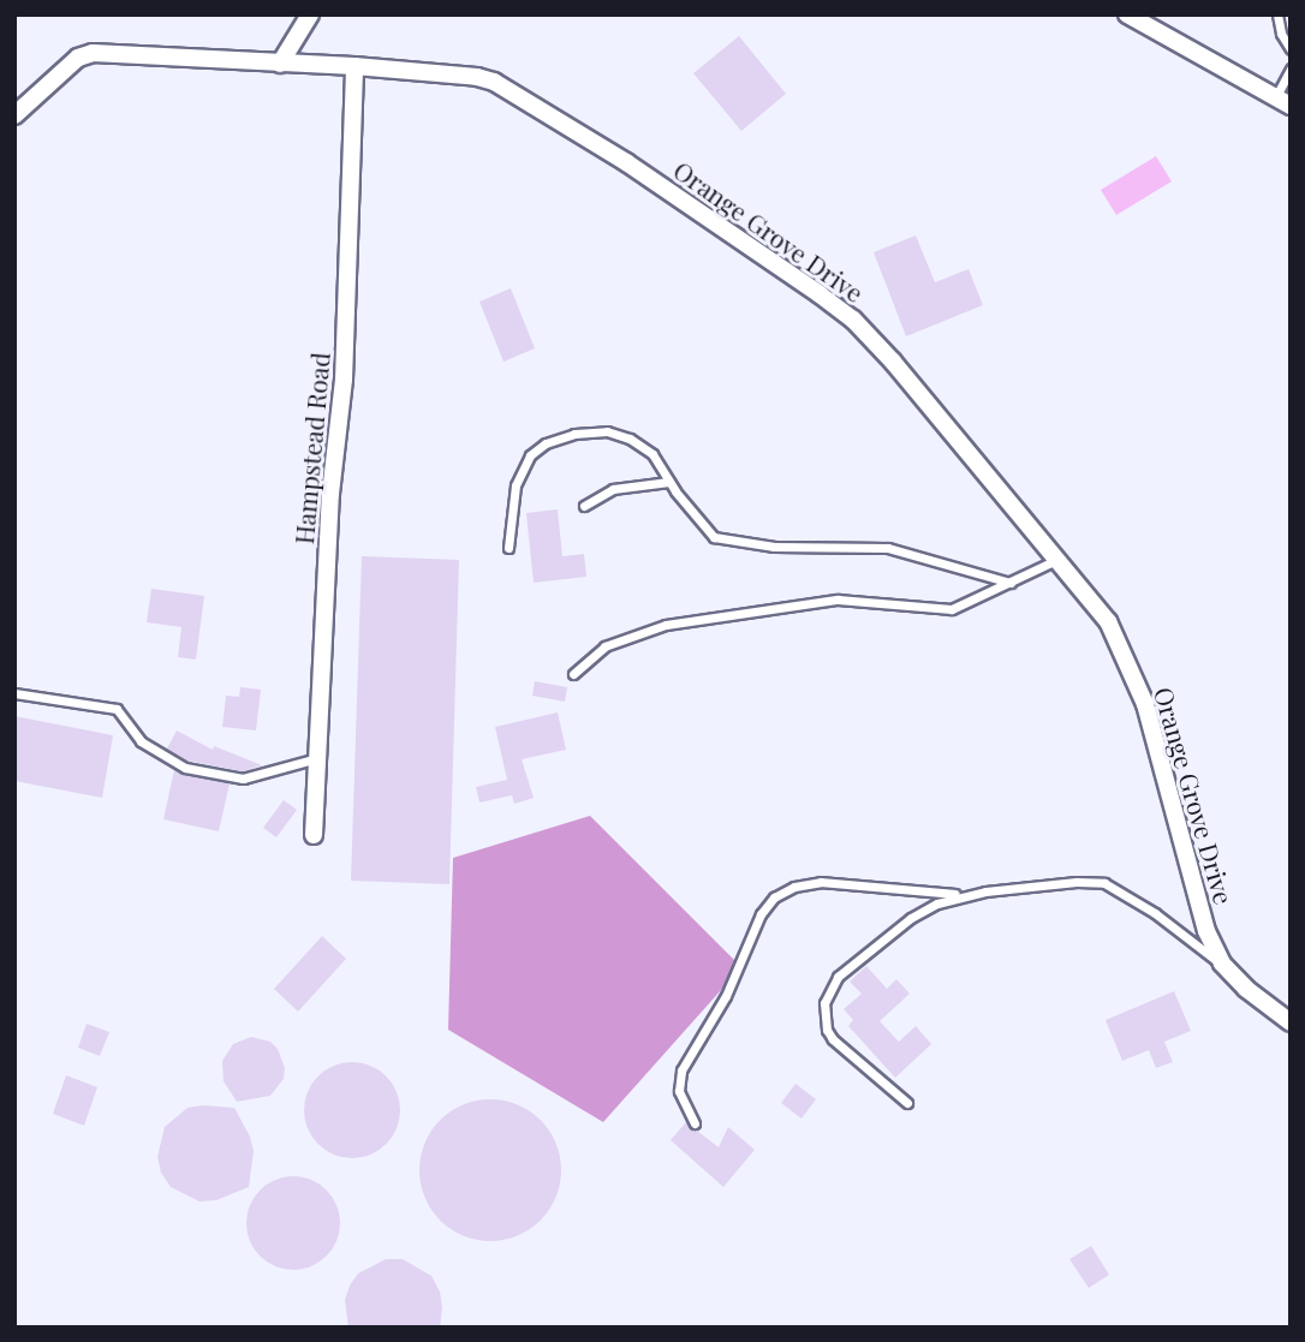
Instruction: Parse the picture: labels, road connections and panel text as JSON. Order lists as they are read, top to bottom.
{
  "streets": {
    "street": ["Orange Grove Drive", "Hampstead Road"]
  },
  "crossings": [
    ["Orange Grove Drive", "Hampstead Road"]
  ]
}
